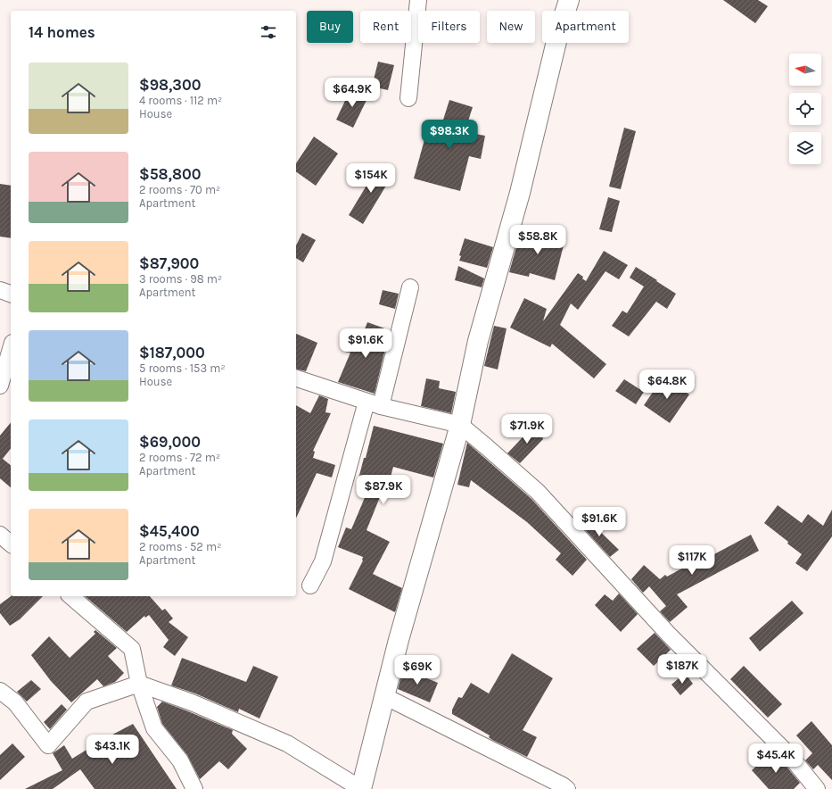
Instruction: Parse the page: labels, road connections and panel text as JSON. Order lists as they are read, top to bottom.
{
  "north": "left",
  "page": {
    "chip": [
      "Buy",
      "Rent",
      "Filters",
      "New",
      "Apartment"
    ],
    "heading": "14 homes",
    "list": [
      {
        "name": "$98,300",
        "note": "4 rooms · 112 m² · House"
      },
      {
        "name": "$58,800",
        "note": "2 rooms · 70 m² · Apartment"
      },
      {
        "name": "$87,900",
        "note": "3 rooms · 98 m² · Apartment"
      },
      {
        "name": "$187,000",
        "note": "5 rooms · 153 m² · House"
      },
      {
        "name": "$69,000",
        "note": "2 rooms · 72 m² · Apartment"
      },
      {
        "name": "$45,400",
        "note": "2 rooms · 52 m² · Apartment"
      }
    ],
    "price": [
      "$64.9K",
      "$98.3K",
      "$154K",
      "$58.8K",
      "$91.6K",
      "$64.8K",
      "$71.9K",
      "$87.9K",
      "$91.6K",
      "$117K",
      "$187K",
      "$69K",
      "$43.1K",
      "$45.4K"
    ]
  }
}
